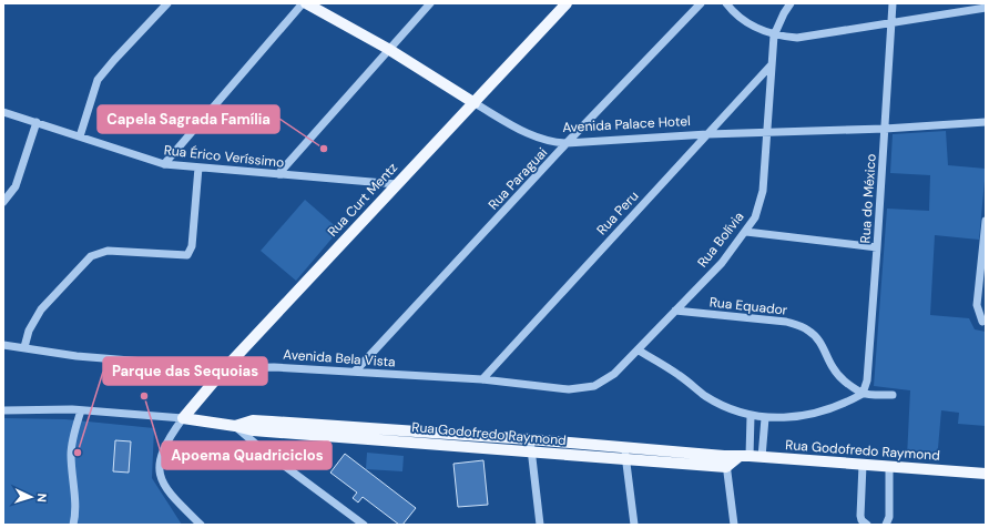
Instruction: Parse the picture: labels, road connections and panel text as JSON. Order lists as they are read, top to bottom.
{
  "streets": {
    "main road": ["Avenida Palace Hotel", "Rua Curt Mentz", "Rua Godofredo Raymond"],
    "street": [
      "Rua Érico Veríssimo",
      "Rua Paraguai",
      "Rua do México",
      "Rua Peru",
      "Rua Bolívia",
      "Rua Equador",
      "Avenida Bela Vista"
    ]
  },
  "crossings": [
    ["Avenida Palace Hotel", "Rua Paraguai"],
    ["Avenida Palace Hotel", "Rua do México"],
    ["Avenida Palace Hotel", "Rua Curt Mentz"],
    ["Avenida Palace Hotel", "Rua Peru"],
    ["Avenida Palace Hotel", "Rua Bolívia"],
    ["Rua Érico Veríssimo", "Rua Curt Mentz"],
    ["Rua Paraguai", "Avenida Bela Vista"],
    ["Rua do México", "Rua Equador"],
    ["Rua Curt Mentz", "Avenida Bela Vista"],
    ["Rua Curt Mentz", "Rua Godofredo Raymond"],
    ["Rua Peru", "Rua Bolívia"],
    ["Rua Peru", "Avenida Bela Vista"],
    ["Rua Bolívia", "Rua Equador"],
    ["Rua Bolívia", "Avenida Bela Vista"]
  ],
  "places": ["Capela Sagrada Família", "Apoema Quadriciclos", "Parque das Sequoias"],
  "north": "right"
}
